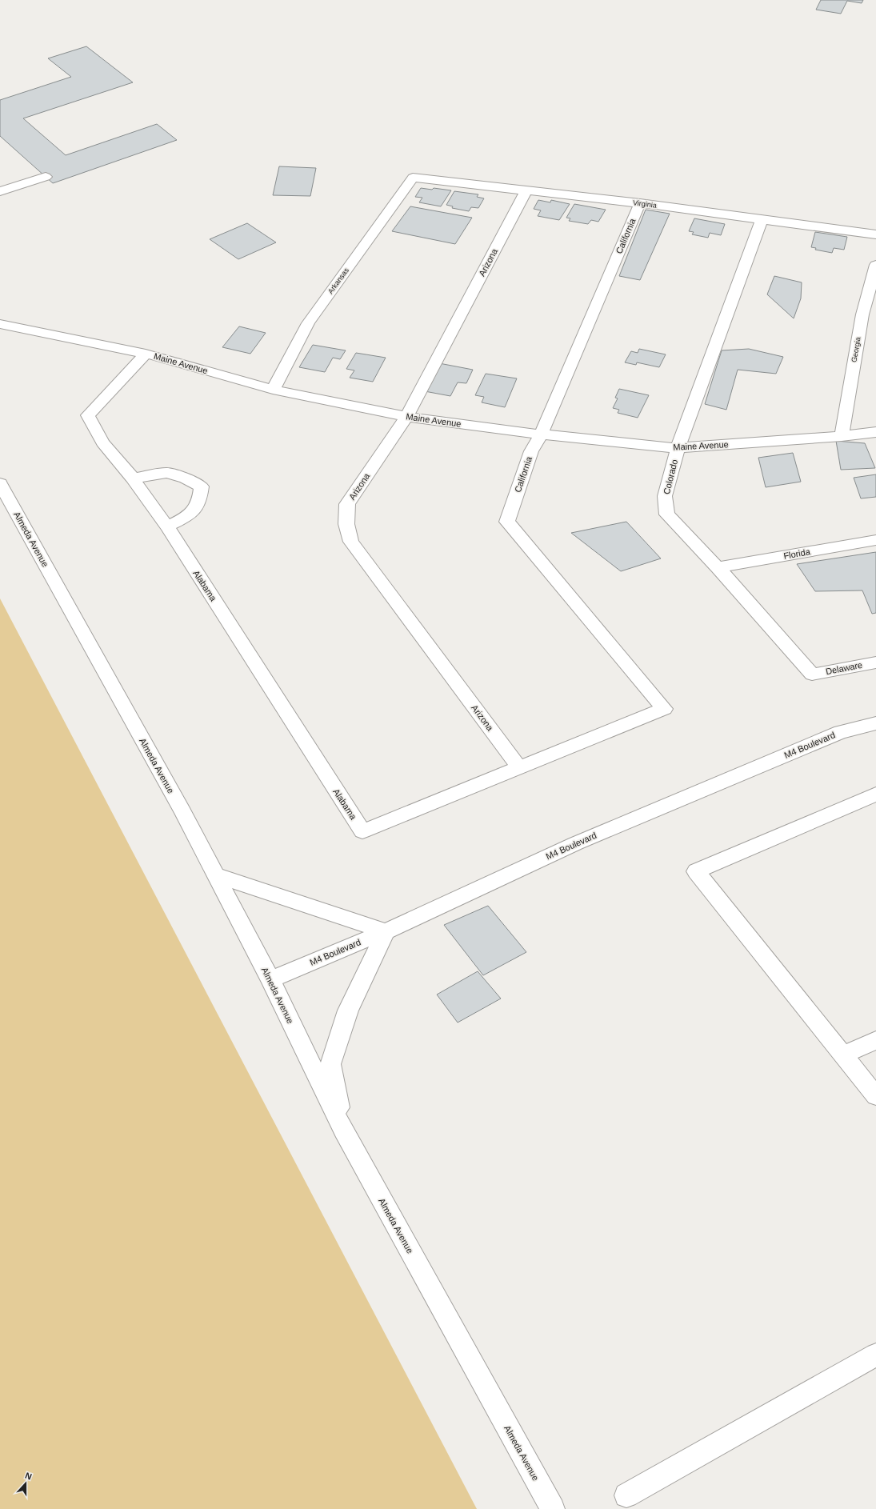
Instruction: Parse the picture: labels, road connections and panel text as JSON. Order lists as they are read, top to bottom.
{
  "streets": {
    "street": [
      "Virginia",
      "California",
      "Arizona",
      "Arkansas",
      "Georgia",
      "Maine Avenue",
      "Colorado",
      "Almeda Avenue",
      "Florida",
      "Alabama",
      "Delaware",
      "M4 Boulevard"
    ]
  },
  "crossings": [
    ["Virginia", "California"],
    ["Virginia", "Arizona"],
    ["Virginia", "Arkansas"],
    ["Virginia", "Colorado"],
    ["California", "Arizona"],
    ["California", "Maine Avenue"],
    ["California", "Alabama"],
    ["Arizona", "Maine Avenue"],
    ["Arizona", "Alabama"],
    ["Arkansas", "Maine Avenue"],
    ["Georgia", "Maine Avenue"],
    ["Maine Avenue", "Colorado"],
    ["Maine Avenue", "Alabama"],
    ["Colorado", "Florida"],
    ["Colorado", "Delaware"],
    ["Almeda Avenue", "M4 Boulevard"]
  ],
  "north": "top"
}
